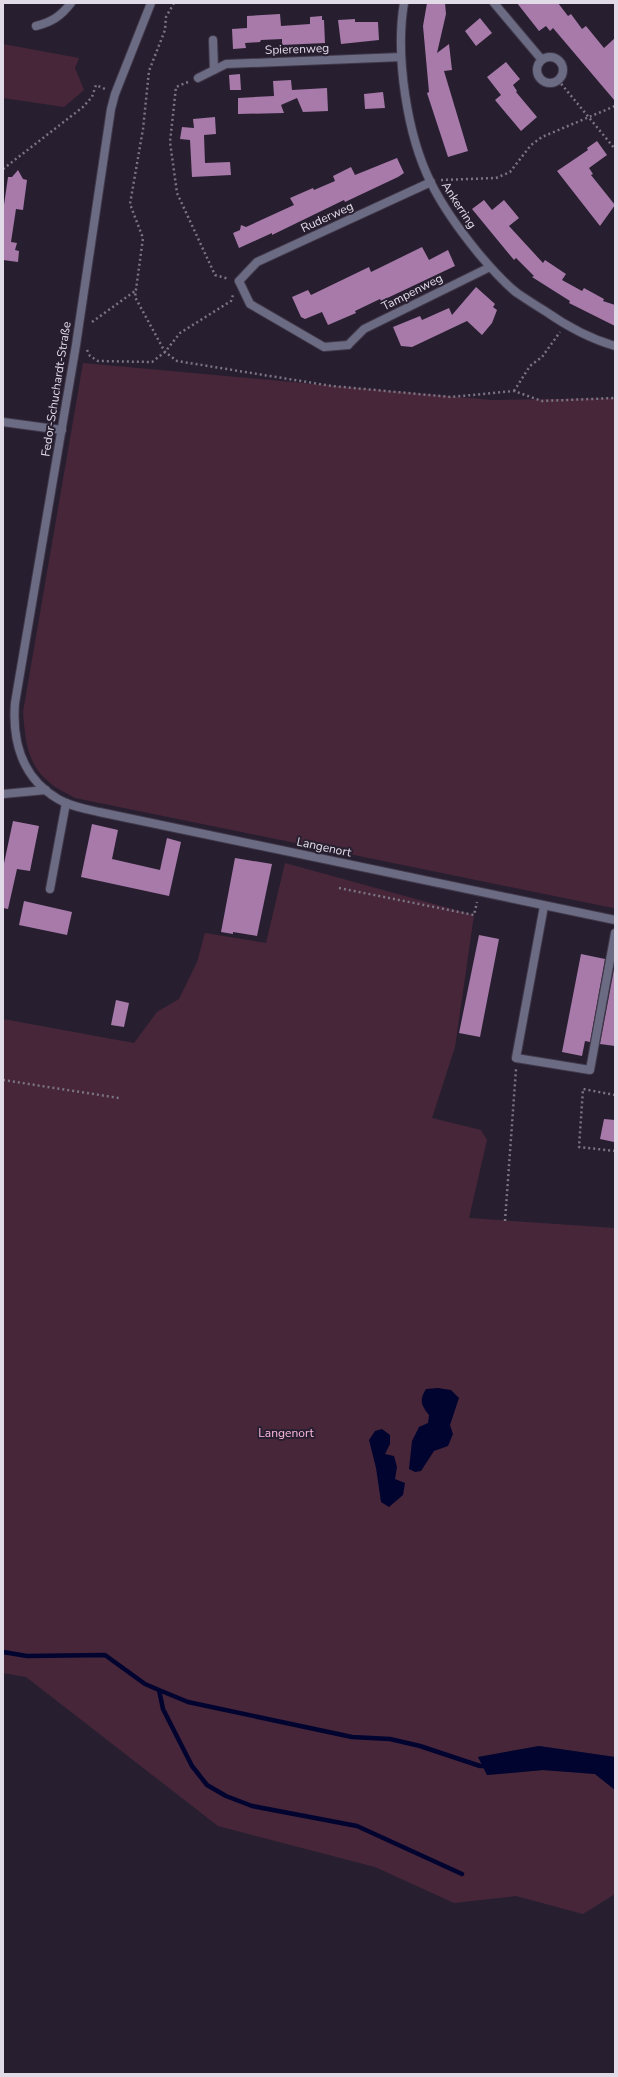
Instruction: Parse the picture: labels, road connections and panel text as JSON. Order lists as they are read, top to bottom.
{
  "streets": {
    "street": [
      "Spierenweg",
      "Ankerring",
      "Ruderweg",
      "Tampenweg",
      "Fedor-Schuchardt-Straße",
      "Langenort"
    ]
  },
  "crossings": [
    ["Spierenweg", "Ankerring"],
    ["Ankerring", "Ruderweg"],
    ["Ankerring", "Tampenweg"],
    ["Ruderweg", "Tampenweg"],
    ["Fedor-Schuchardt-Straße", "Langenort"]
  ],
  "parks": ["Langenort"]
}
